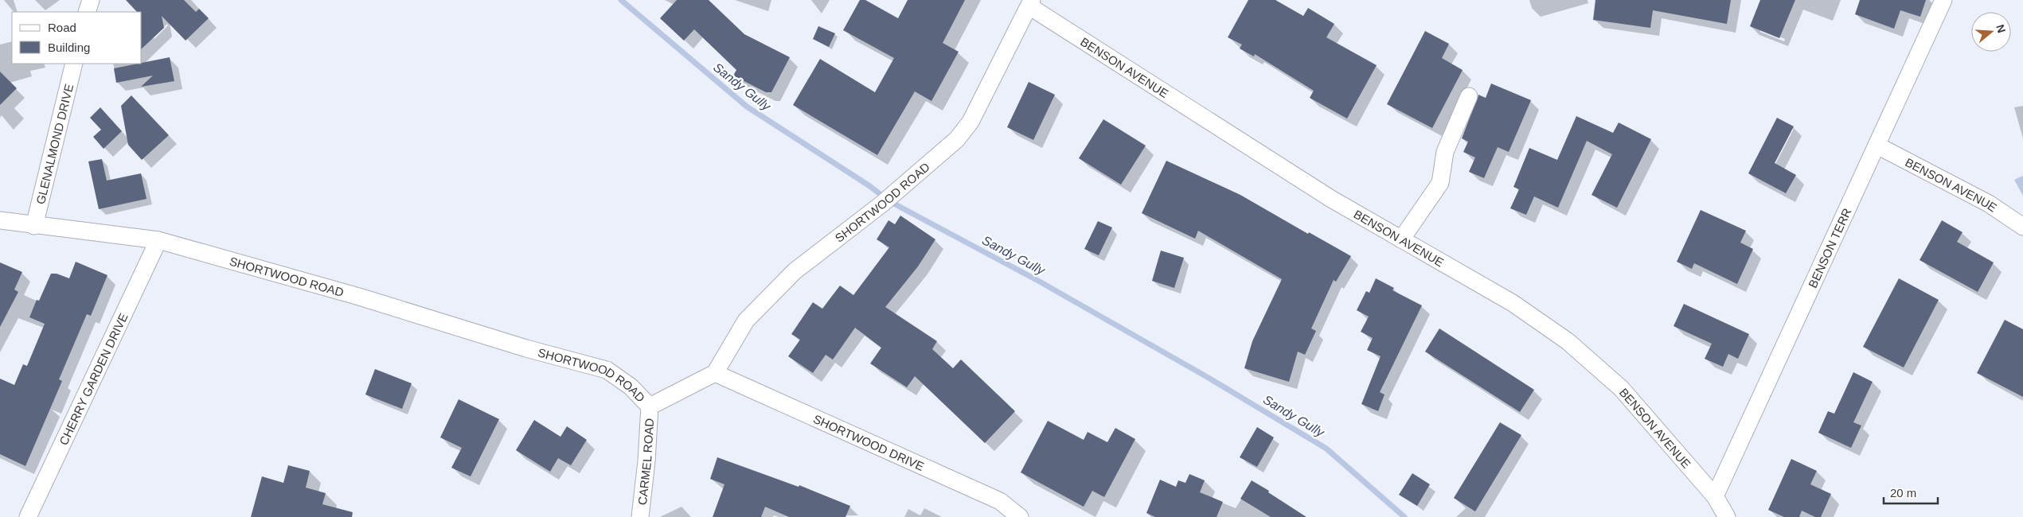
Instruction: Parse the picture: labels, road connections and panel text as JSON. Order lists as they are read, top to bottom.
{
  "streets": {
    "street": [
      "BENSON AVENUE",
      "GLENALMOND DRIVE",
      "SHORTWOOD ROAD",
      "BENSON TERR",
      "CHERRY GARDEN DRIVE",
      "SHORTWOOD DRIVE",
      "CARMEL ROAD"
    ]
  },
  "crossings": [
    ["BENSON AVENUE", "SHORTWOOD ROAD"],
    ["BENSON AVENUE", "BENSON TERR"],
    ["GLENALMOND DRIVE", "SHORTWOOD ROAD"],
    ["SHORTWOOD ROAD", "CHERRY GARDEN DRIVE"],
    ["SHORTWOOD ROAD", "SHORTWOOD DRIVE"],
    ["SHORTWOOD ROAD", "CARMEL ROAD"]
  ],
  "water": ["Sandy Gully"],
  "legend": ["Road", "Building"],
  "scale_bar": "20 m",
  "north": "right"
}
